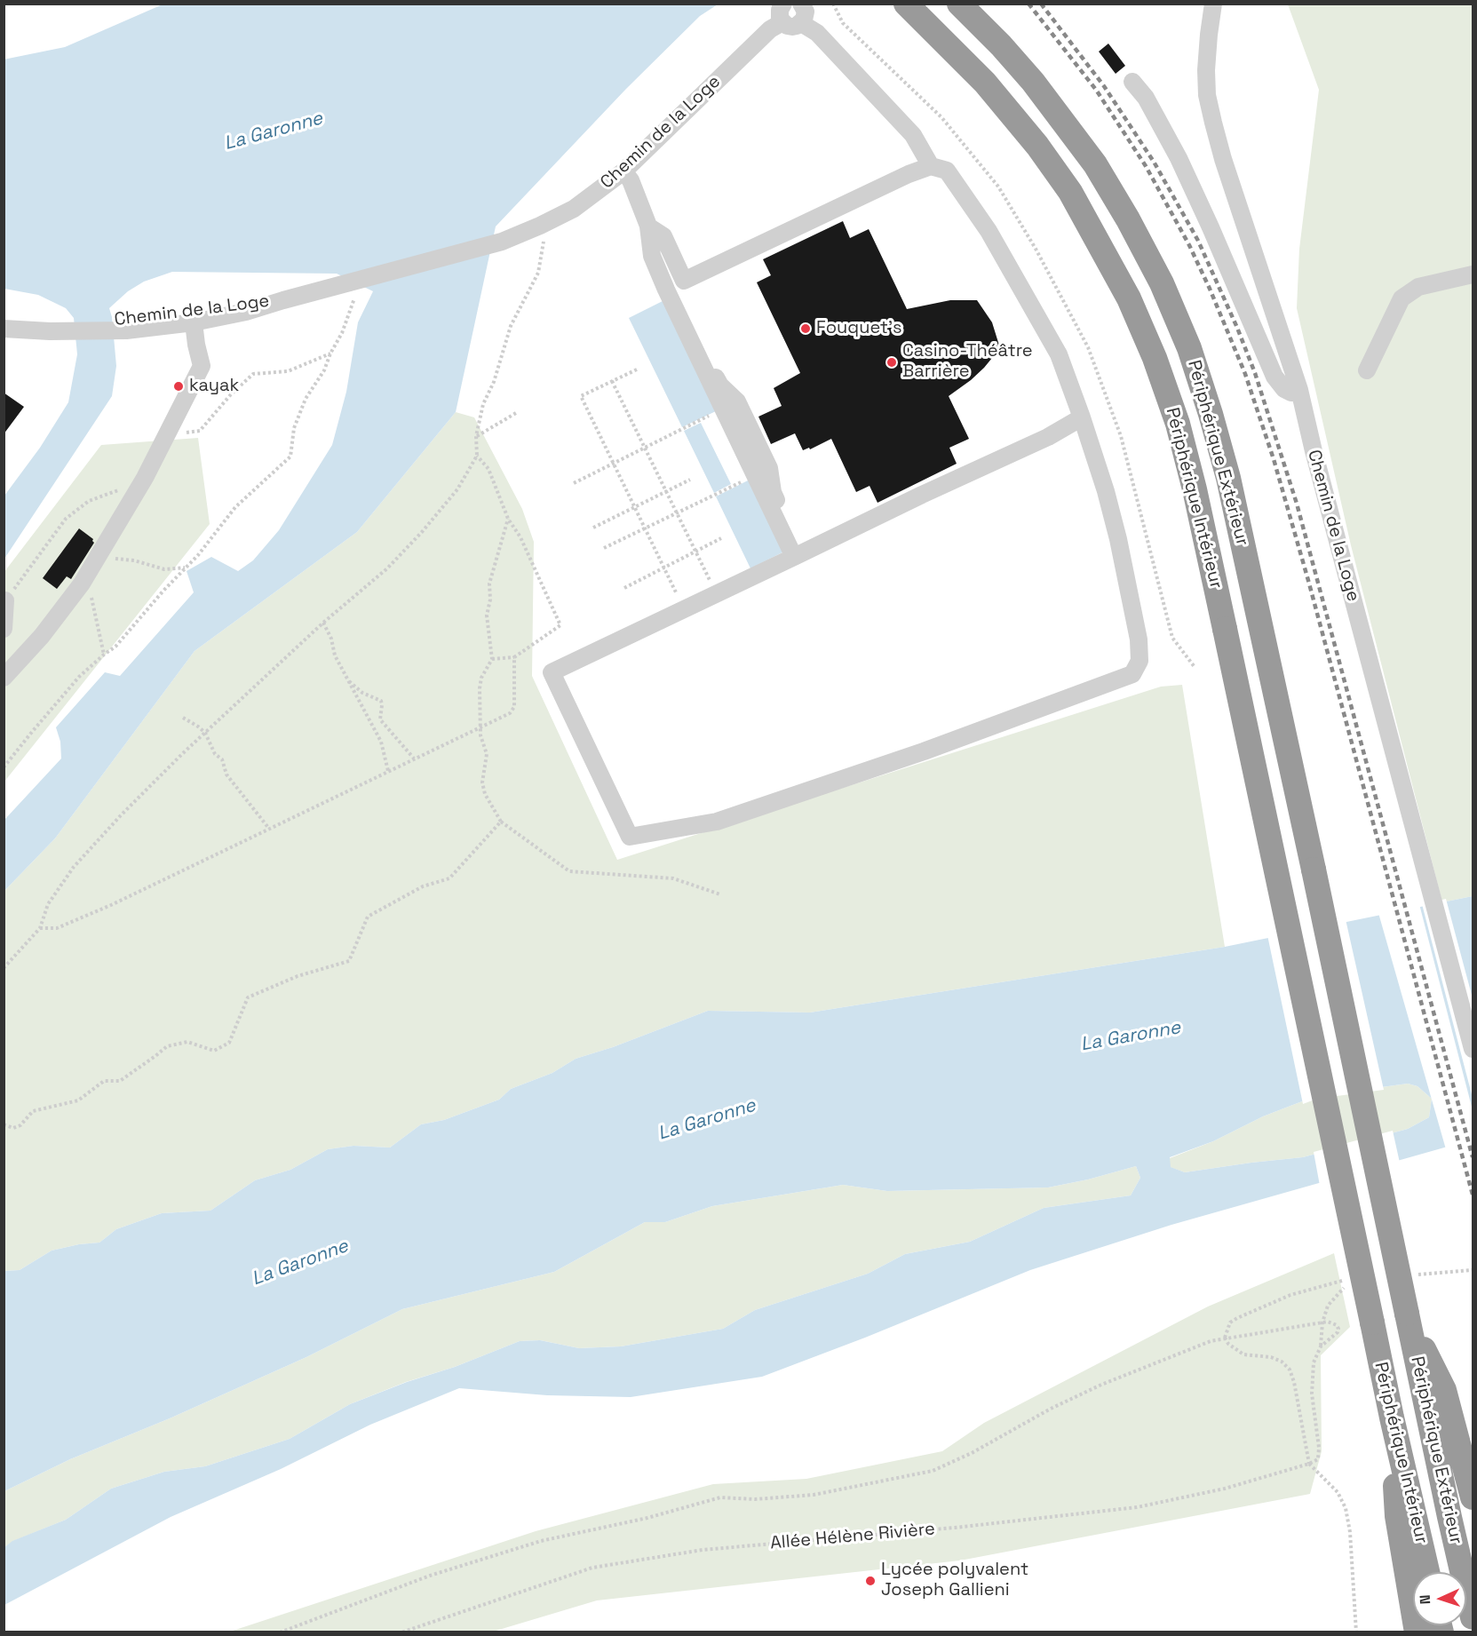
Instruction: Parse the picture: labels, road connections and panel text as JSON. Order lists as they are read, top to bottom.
{
  "streets": {
    "highway": ["Périphérique Extérieur", "Périphérique Intérieur"],
    "street": ["Chemin de la Loge"],
    "path": ["Allée Hélène Rivière"]
  },
  "water": ["La Garonne"],
  "places": [
    "Fouquet's",
    "Casino-Théâtre Barrière",
    "kayak",
    "Lycée polyvalent Joseph Gallieni"
  ],
  "north": "left"
}
